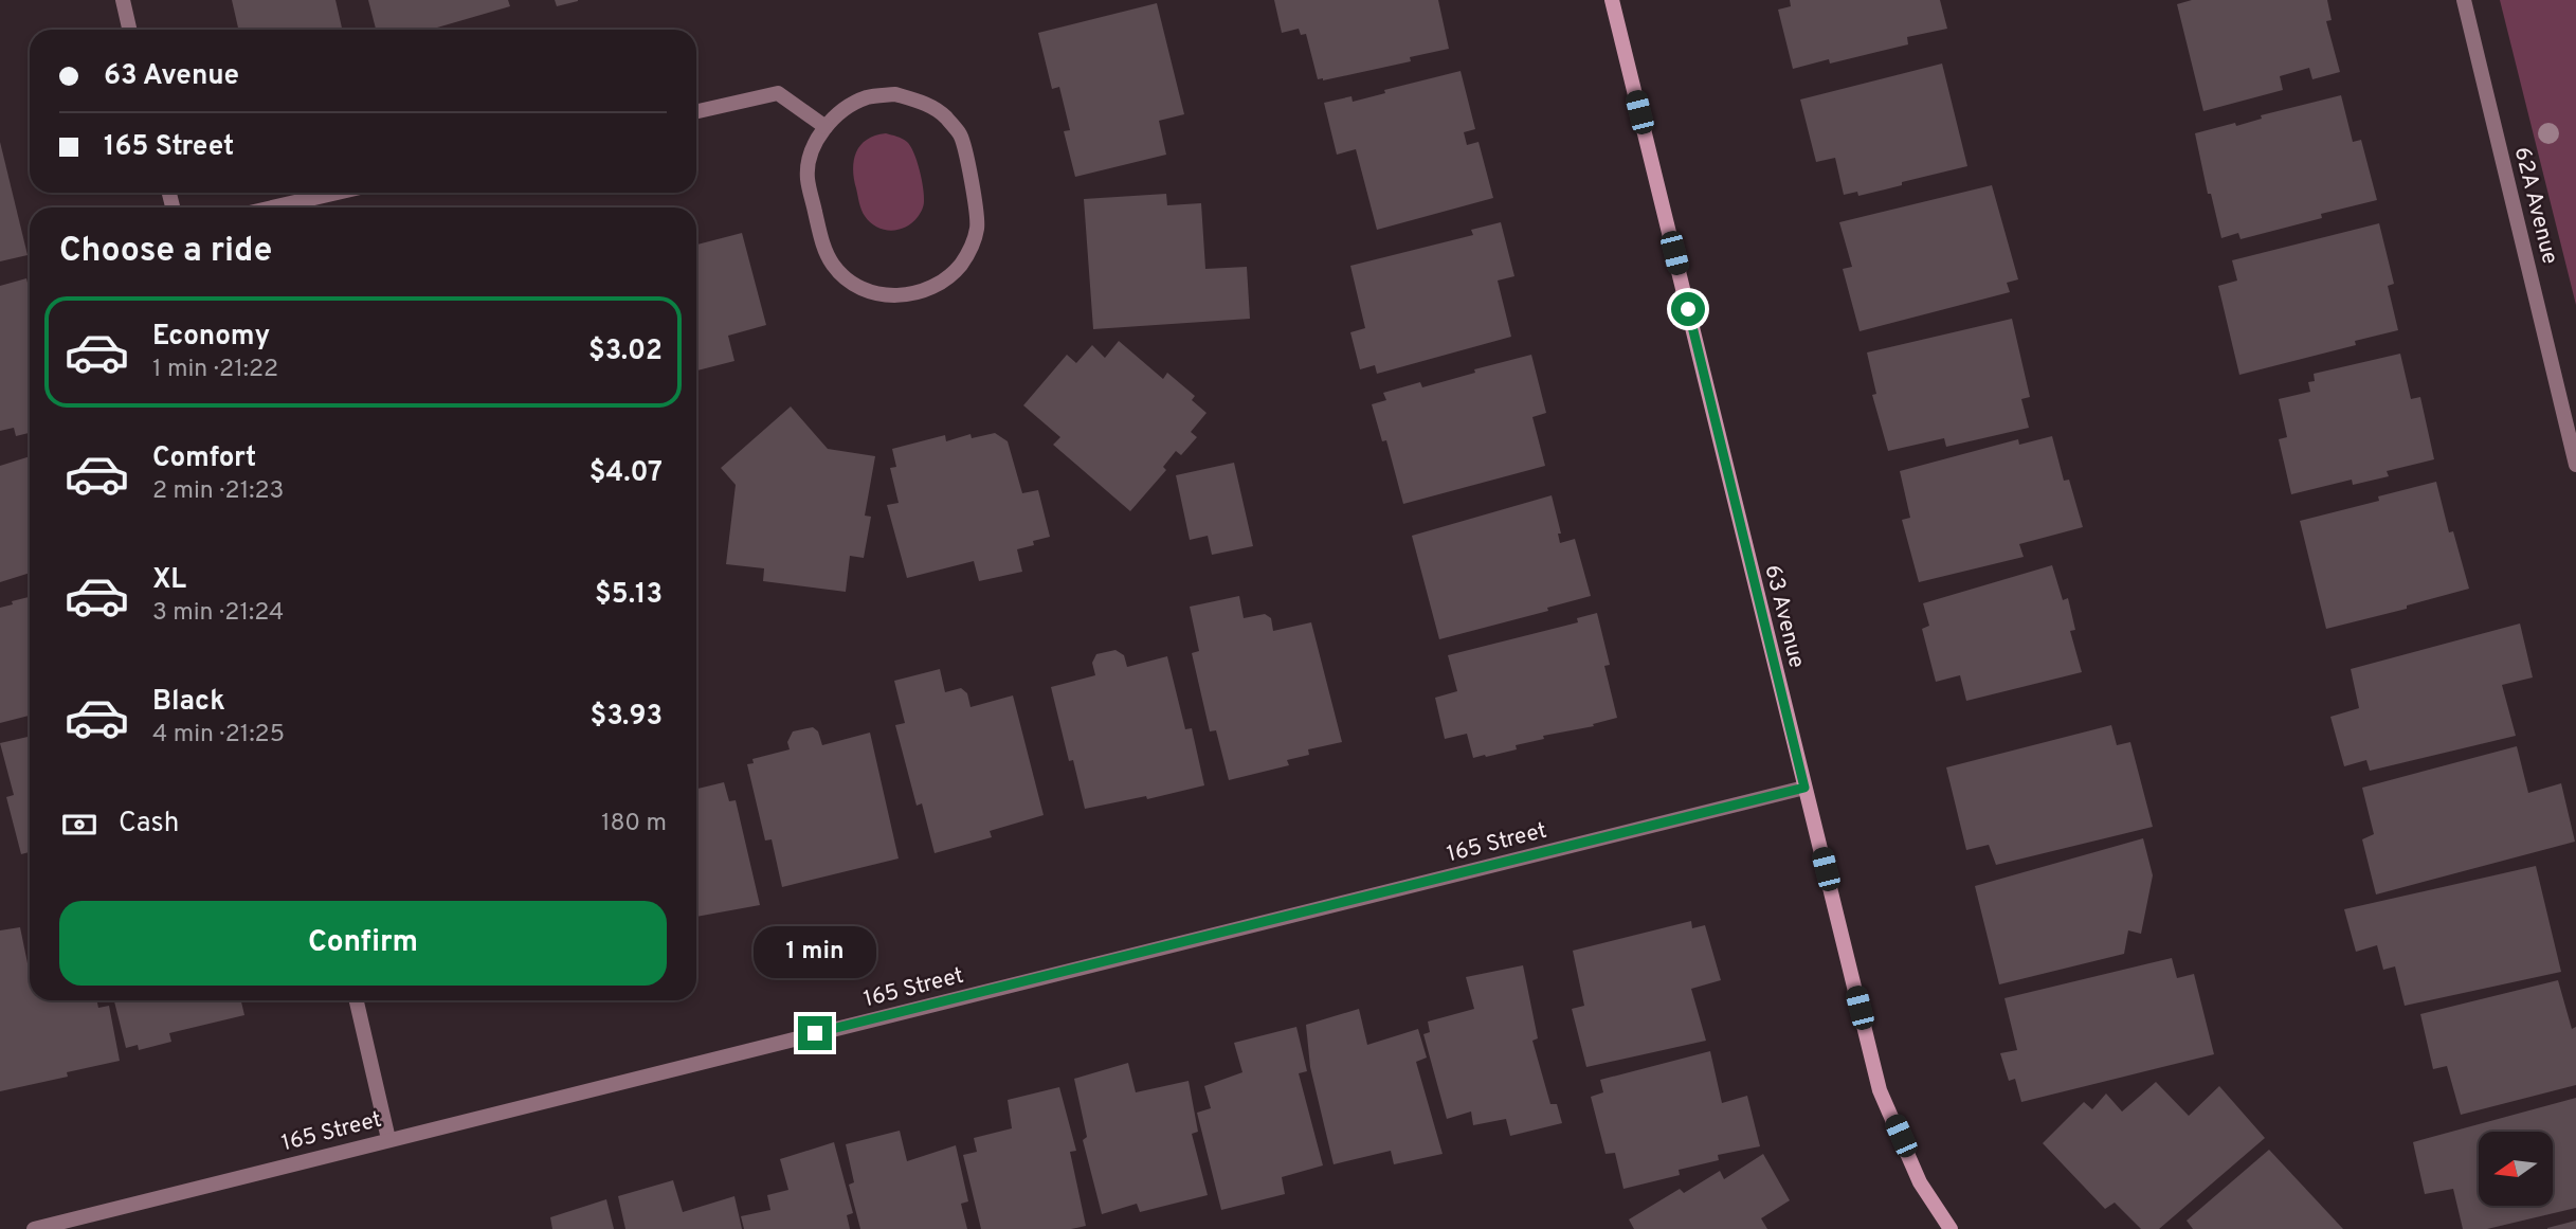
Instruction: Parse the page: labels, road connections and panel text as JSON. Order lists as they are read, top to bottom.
{
  "streets": {
    "street": ["62A Avenue", "63 Avenue", "165 Street"]
  },
  "crossings": [
    ["63 Avenue", "165 Street"]
  ],
  "north": "left",
  "page": {
    "banner": ["63 Avenue", "165 Street"],
    "heading": "Choose a ride",
    "list": [
      {
        "name": "Economy",
        "note": "1 min · 21:22",
        "value": "$3.02"
      },
      {
        "name": "Comfort",
        "note": "2 min · 21:23",
        "value": "$4.07"
      },
      {
        "name": "XL",
        "note": "3 min · 21:24",
        "value": "$5.13"
      },
      {
        "name": "Black",
        "note": "4 min · 21:25",
        "value": "$3.93"
      }
    ],
    "pay": ["Cash", "180 m"],
    "buttons": "Confirm",
    "bubble": "1 min"
  }
}
